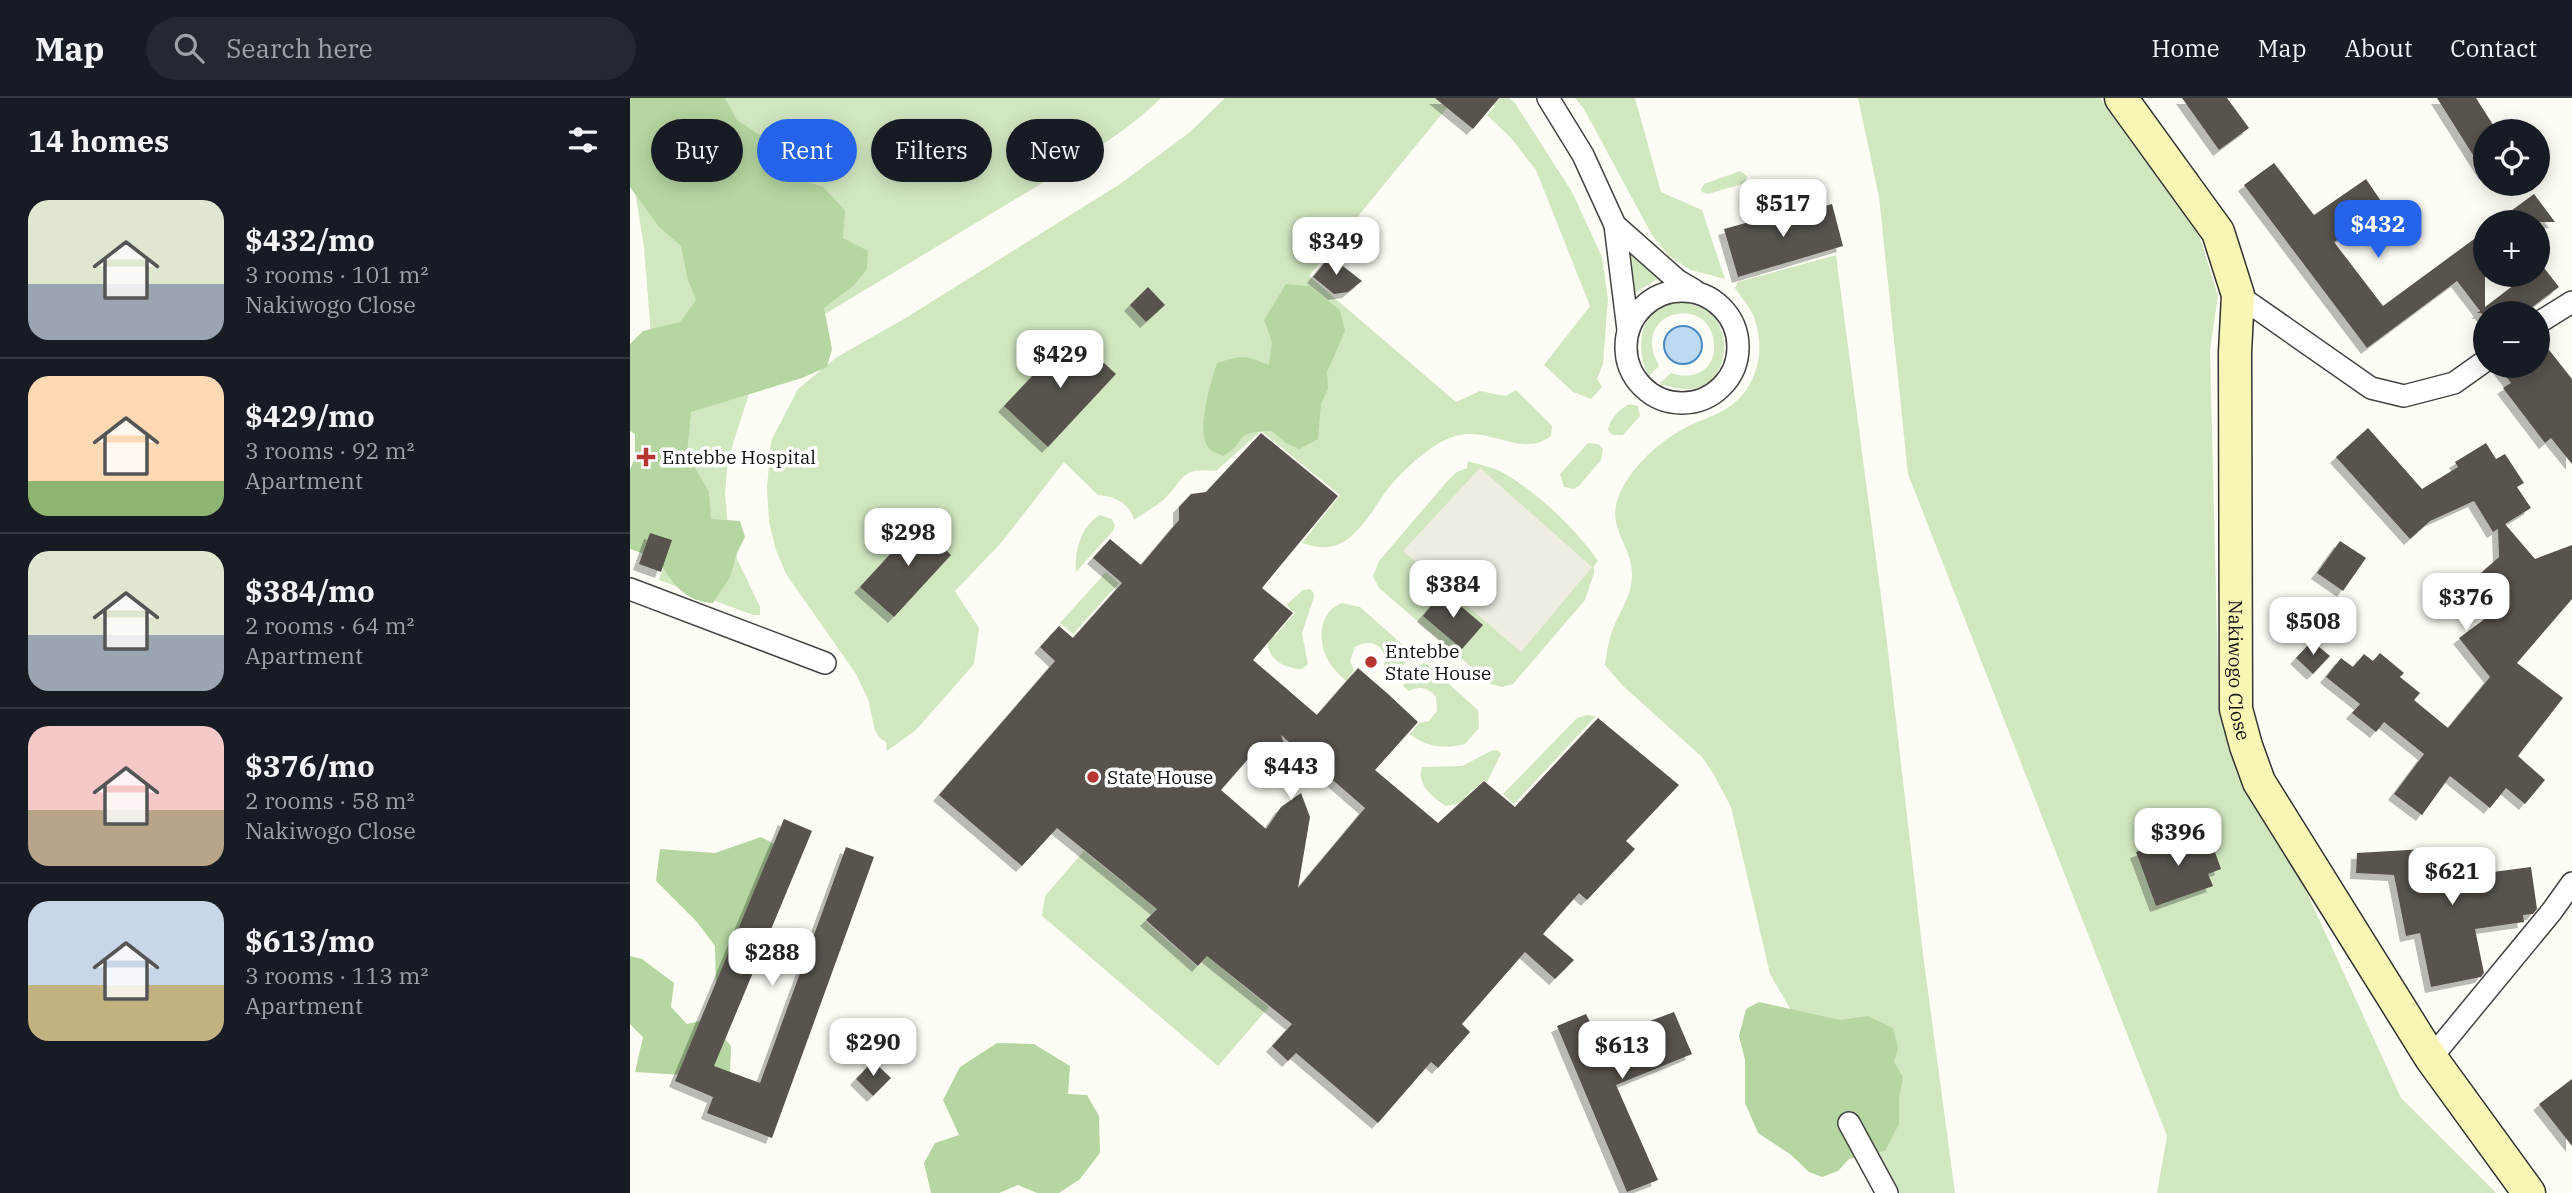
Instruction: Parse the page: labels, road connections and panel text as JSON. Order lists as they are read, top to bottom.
{
  "streets": {
    "street": ["Nakiwogo Close"]
  },
  "places": {
    "health": ["Entebbe Hospital"],
    "other": ["Entebbe State House", "State House"]
  },
  "page": {
    "header": "Map",
    "search": "Search here",
    "nav": [
      "Home",
      "Map",
      "About",
      "Contact"
    ],
    "heading": "14 homes",
    "map_buttons": ["+", "−"],
    "chip": [
      "Buy",
      "Rent",
      "Filters",
      "New"
    ],
    "price": [
      "$517",
      "$432",
      "$349",
      "$429",
      "$298",
      "$384",
      "$376",
      "$508",
      "$443",
      "$396",
      "$621",
      "$288",
      "$290",
      "$613"
    ],
    "list": [
      {
        "name": "$432/mo",
        "note": "3 rooms · 101 m² · Nakiwogo Close"
      },
      {
        "name": "$429/mo",
        "note": "3 rooms · 92 m² · Apartment"
      },
      {
        "name": "$384/mo",
        "note": "2 rooms · 64 m² · Apartment"
      },
      {
        "name": "$376/mo",
        "note": "2 rooms · 58 m² · Nakiwogo Close"
      },
      {
        "name": "$613/mo",
        "note": "3 rooms · 113 m² · Apartment"
      }
    ]
  }
}
